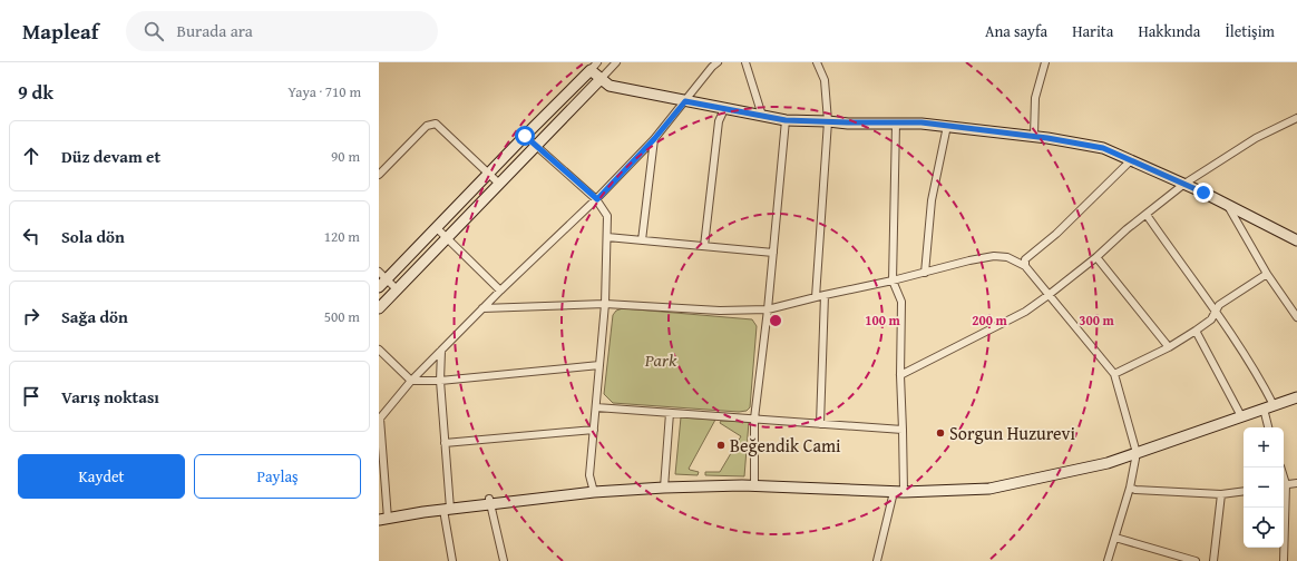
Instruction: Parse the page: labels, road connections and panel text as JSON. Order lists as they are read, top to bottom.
{
  "parks": ["Park"],
  "places": ["Sorgun Huzurevi", "Beğendik Cami"],
  "page": {
    "header": "Mapleaf",
    "search": "Burada ara",
    "nav": [
      "Ana sayfa",
      "Harita",
      "Hakkında",
      "İletişim"
    ],
    "heading": ["9 dk", "Yaya · 710 m"],
    "list": [
      ["Düz devam et", "90 m"],
      ["Sola dön", "120 m"],
      ["Sağa dön", "500 m"],
      "Varış noktası"
    ],
    "map_buttons": ["+", "−"],
    "buttons": ["Kaydet", "Paylaş"]
  },
  "rings": ["100 m", "200 m", "300 m"]
}
